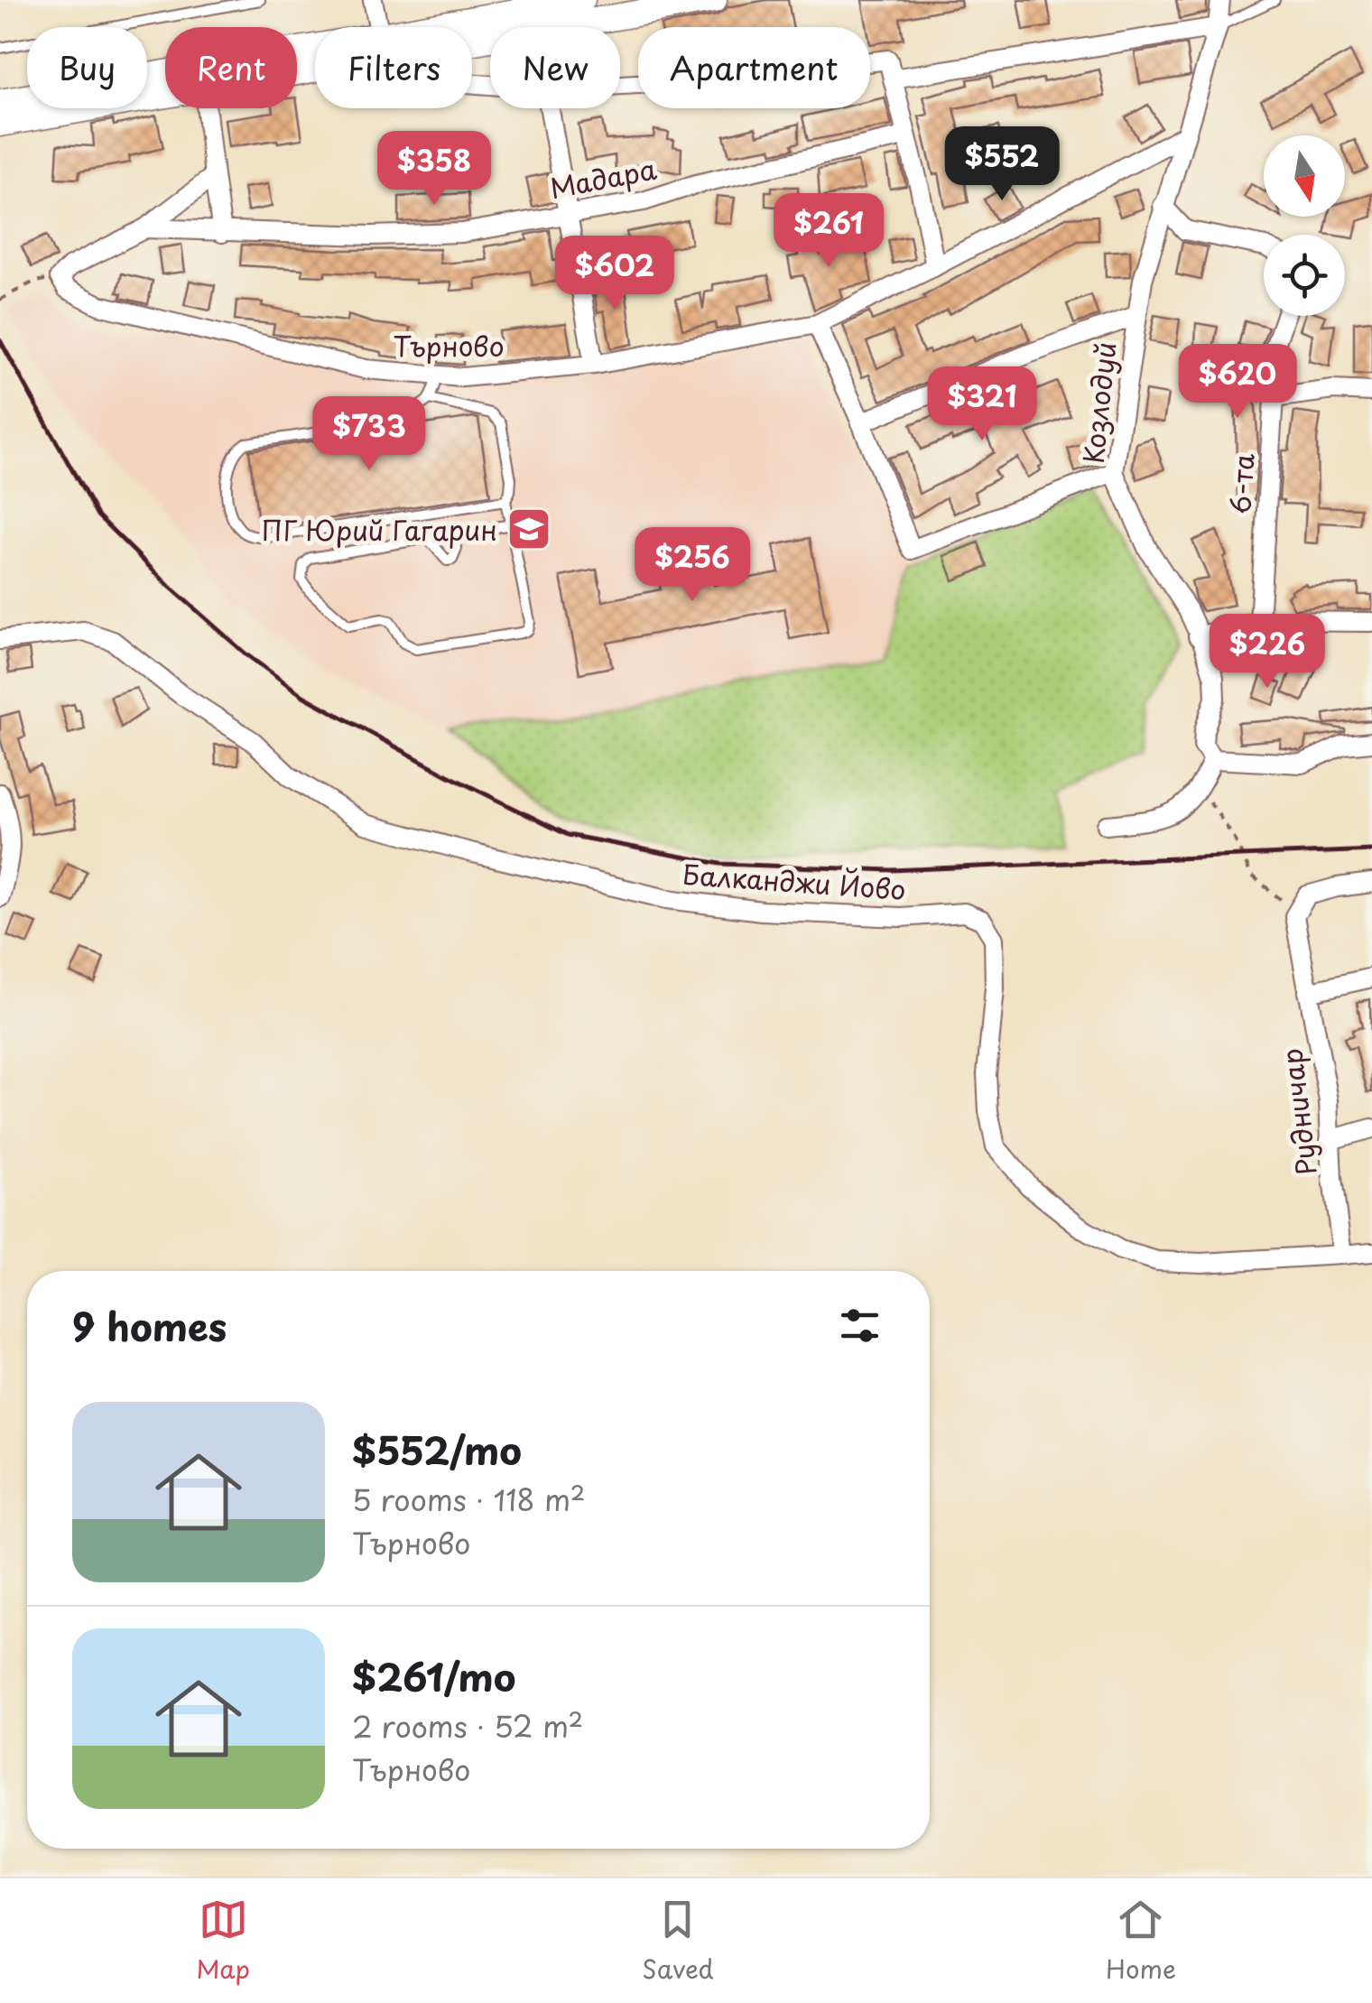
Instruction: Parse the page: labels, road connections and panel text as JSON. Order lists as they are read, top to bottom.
{
  "streets": {
    "street": [
      "Мадара",
      "Търново",
      "Козлодуй",
      "6-та",
      "Балканджи Йово",
      "Рудничар"
    ]
  },
  "crossings": [
    ["Търново", "Козлодуй"],
    ["Балканджи Йово", "Рудничар"]
  ],
  "places": {
    "school or university": ["ПГ Юрий Гагарин"]
  },
  "north": "bottom",
  "page": {
    "chip": [
      "Buy",
      "Rent",
      "Filters",
      "New",
      "Apartment"
    ],
    "price": [
      "$552",
      "$358",
      "$261",
      "$602",
      "$620",
      "$321",
      "$733",
      "$256",
      "$226"
    ],
    "heading": "9 homes",
    "list": [
      {
        "name": "$552/mo",
        "note": "5 rooms · 118 m² · Търново"
      },
      {
        "name": "$261/mo",
        "note": "2 rooms · 52 m² · Търново"
      }
    ],
    "tabs": ["Map", "Saved", "Home"]
  }
}
